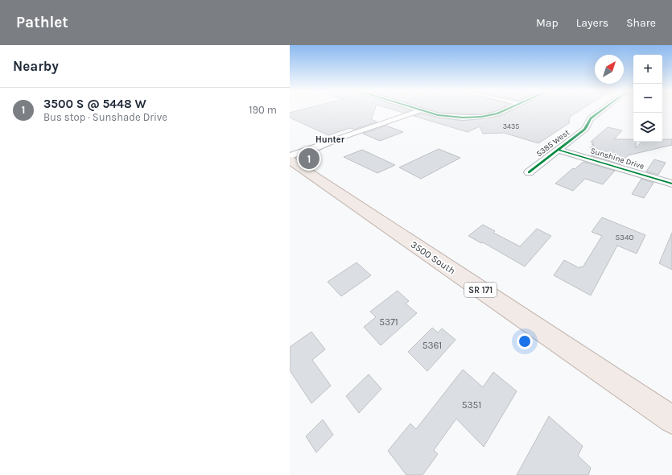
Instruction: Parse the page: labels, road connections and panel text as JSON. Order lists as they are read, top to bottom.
{
  "streets": {
    "main road": ["3500 South", "SR 171"],
    "street": ["5385 West", "Sunshine Drive"]
  },
  "crossings": [
    ["5385 West", "Sunshine Drive"]
  ],
  "districts": ["Hunter"],
  "house_numbers": [
    "3435",
    "5340",
    "5371",
    "5361",
    "5351"
  ],
  "north": "top right",
  "page": {
    "header": "Pathlet",
    "nav": ["Map", "Layers", "Share"],
    "heading": "Nearby",
    "map_buttons": ["+", "−"],
    "list": [
      {
        "mark": "1",
        "name": "3500 S @ 5448 W",
        "note": "Bus stop · Sunshade Drive",
        "value": "190 m"
      }
    ],
    "pins": "1"
  }
}
